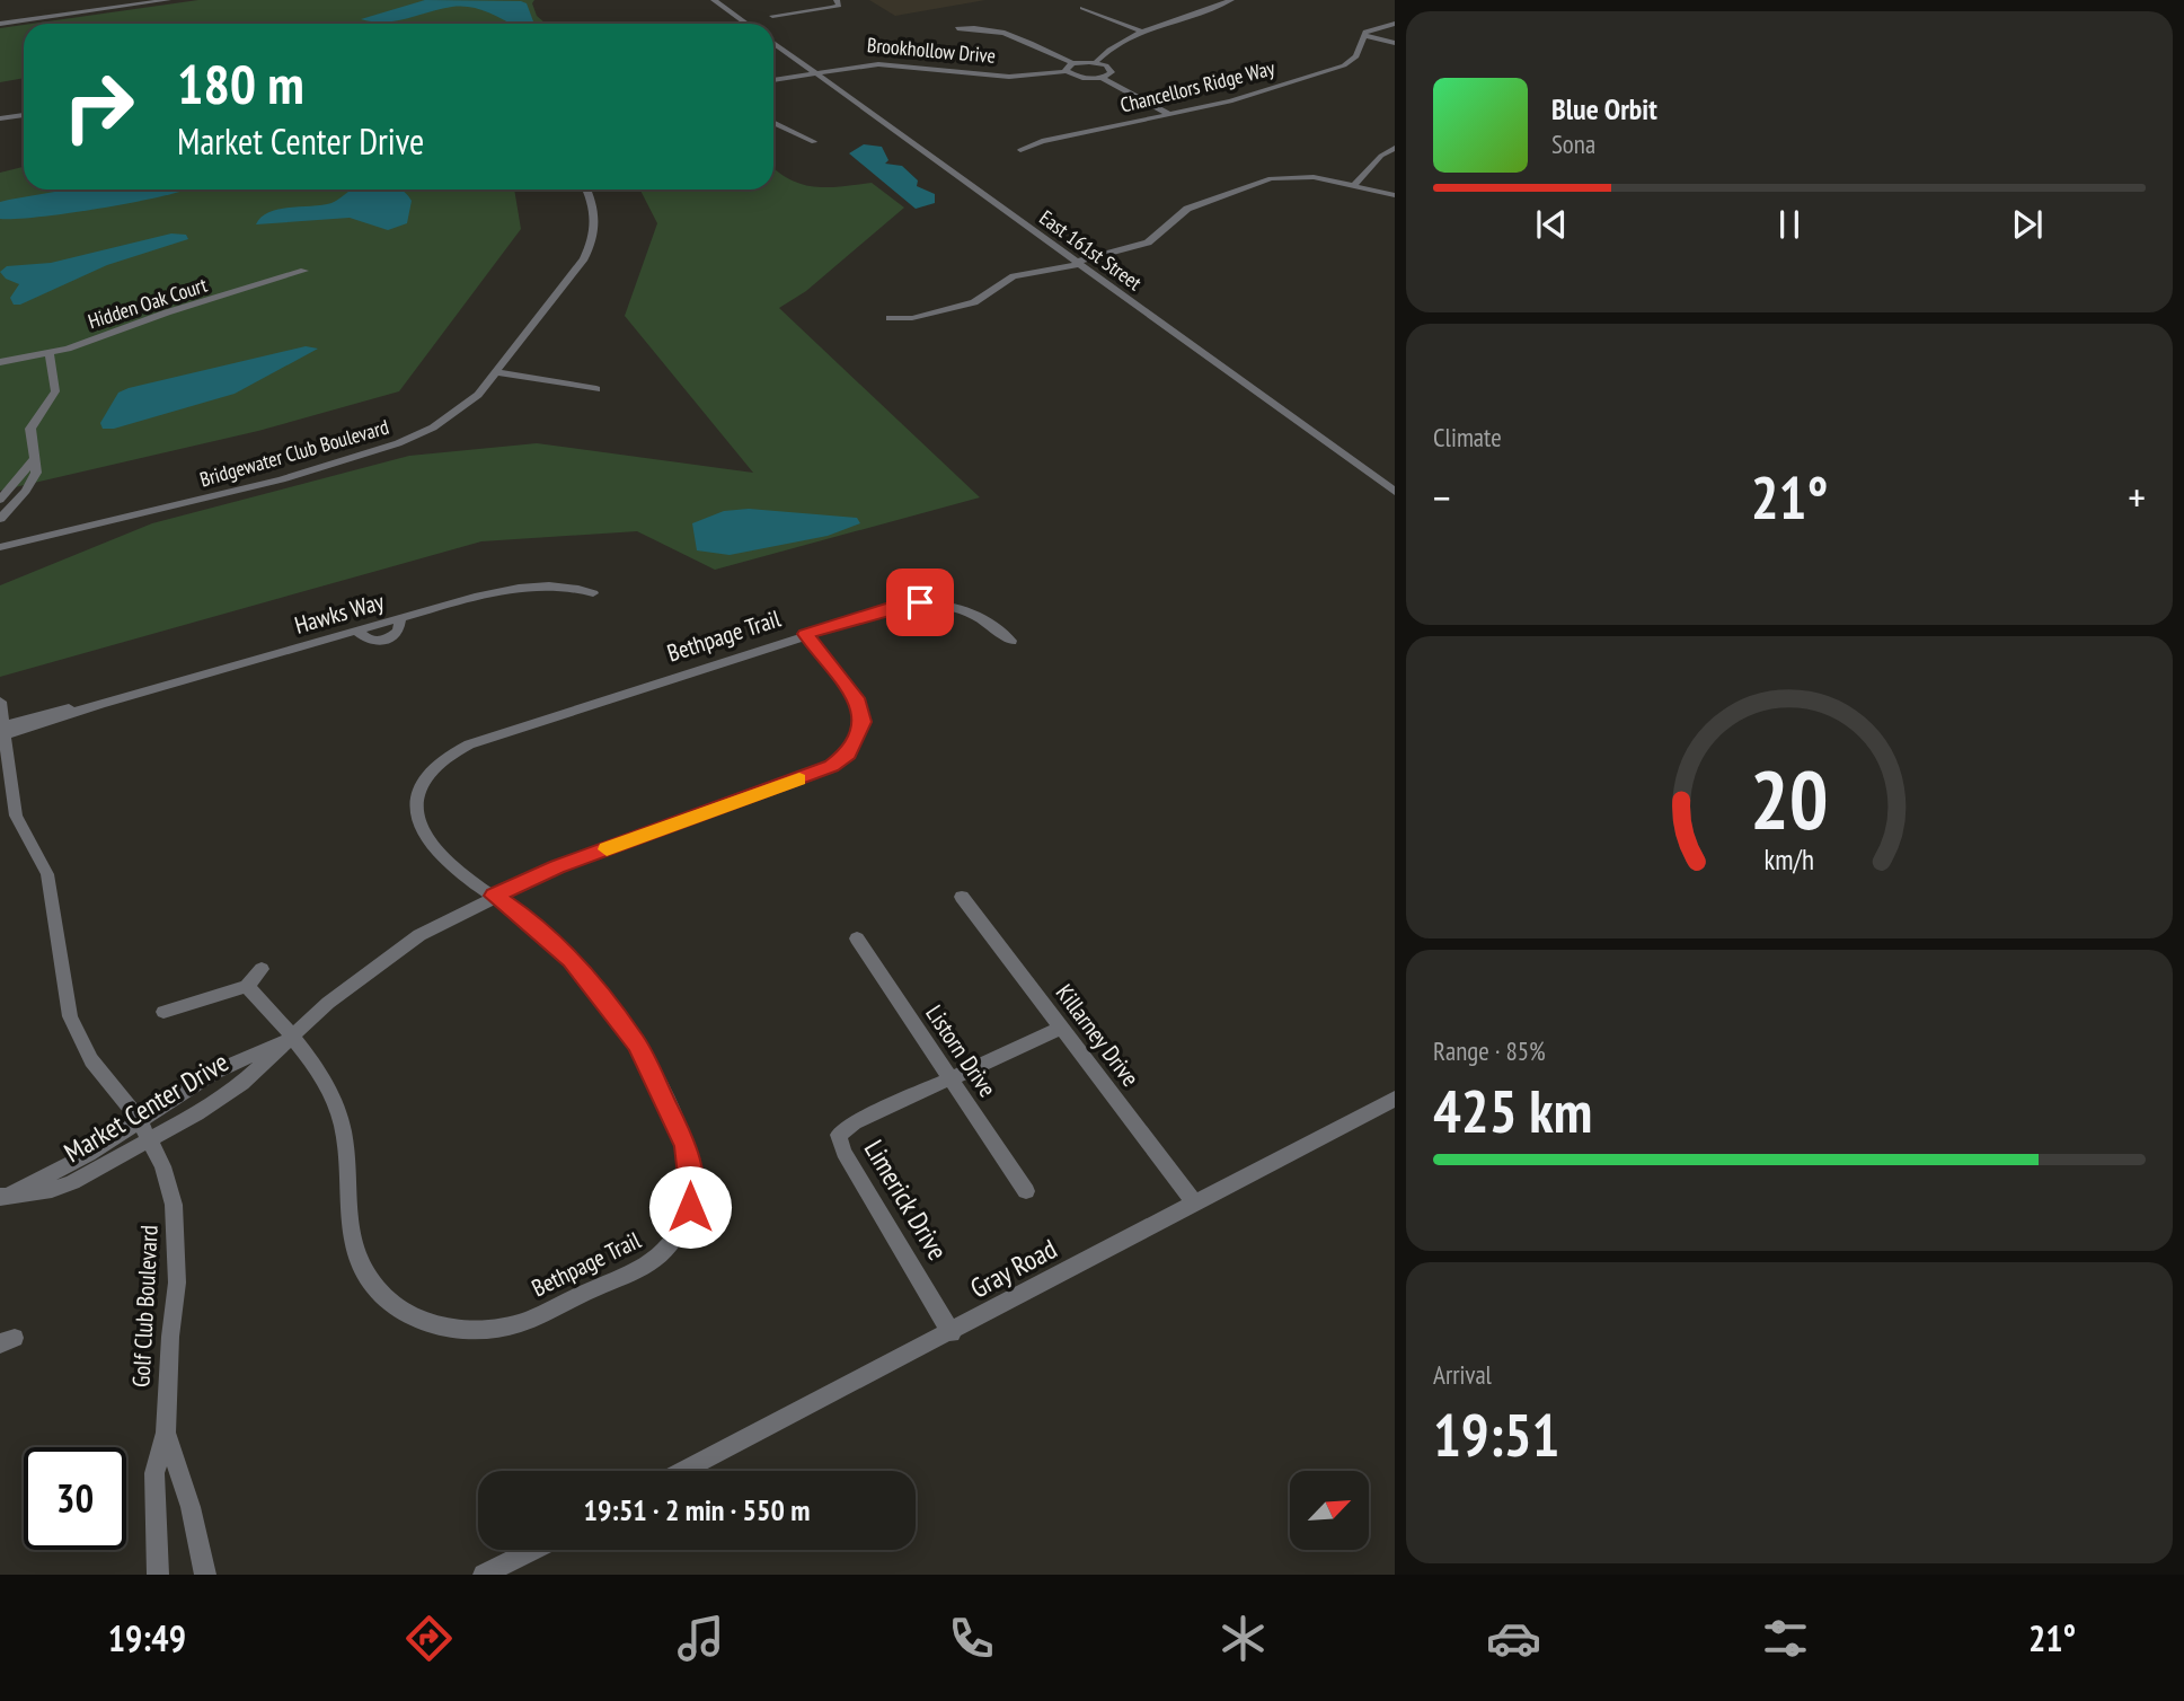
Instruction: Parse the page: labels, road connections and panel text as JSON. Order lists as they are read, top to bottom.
{
  "streets": {
    "street": [
      "Brookhollow Drive",
      "Chancellors Ridge Way",
      "East 161st Street",
      "Hidden Oak Court",
      "Bridgewater Club Boulevard",
      "Hawks Way",
      "Bethpage Trail",
      "Killarney Drive",
      "Listorn Drive",
      "Market Center Drive",
      "Limerick Drive",
      "Gray Road",
      "Golf Club Boulevard"
    ]
  },
  "crossings": [
    ["Brookhollow Drive", "East 161st Street"],
    ["Hawks Way", "Golf Club Boulevard"],
    ["Bethpage Trail", "Market Center Drive"],
    ["Killarney Drive", "Gray Road"],
    ["Listorn Drive", "Limerick Drive"],
    ["Market Center Drive", "Golf Club Boulevard"],
    ["Limerick Drive", "Gray Road"]
  ],
  "north": "top right",
  "page": {
    "turn": ["180 m", "Market Center Drive"],
    "song": ["Blue Orbit", "Sona"],
    "tile": [
      "Climate",
      ["Range · 85%", "425 km"],
      ["Arrival", "19:51"]
    ],
    "heat": ["−", "21°", "+"],
    "limit": "30",
    "trip": "19:51 · 2 min · 550 m",
    "tabs": ["19:49", "21°"],
    "gauge": ["20", "km/h"]
  }
}
